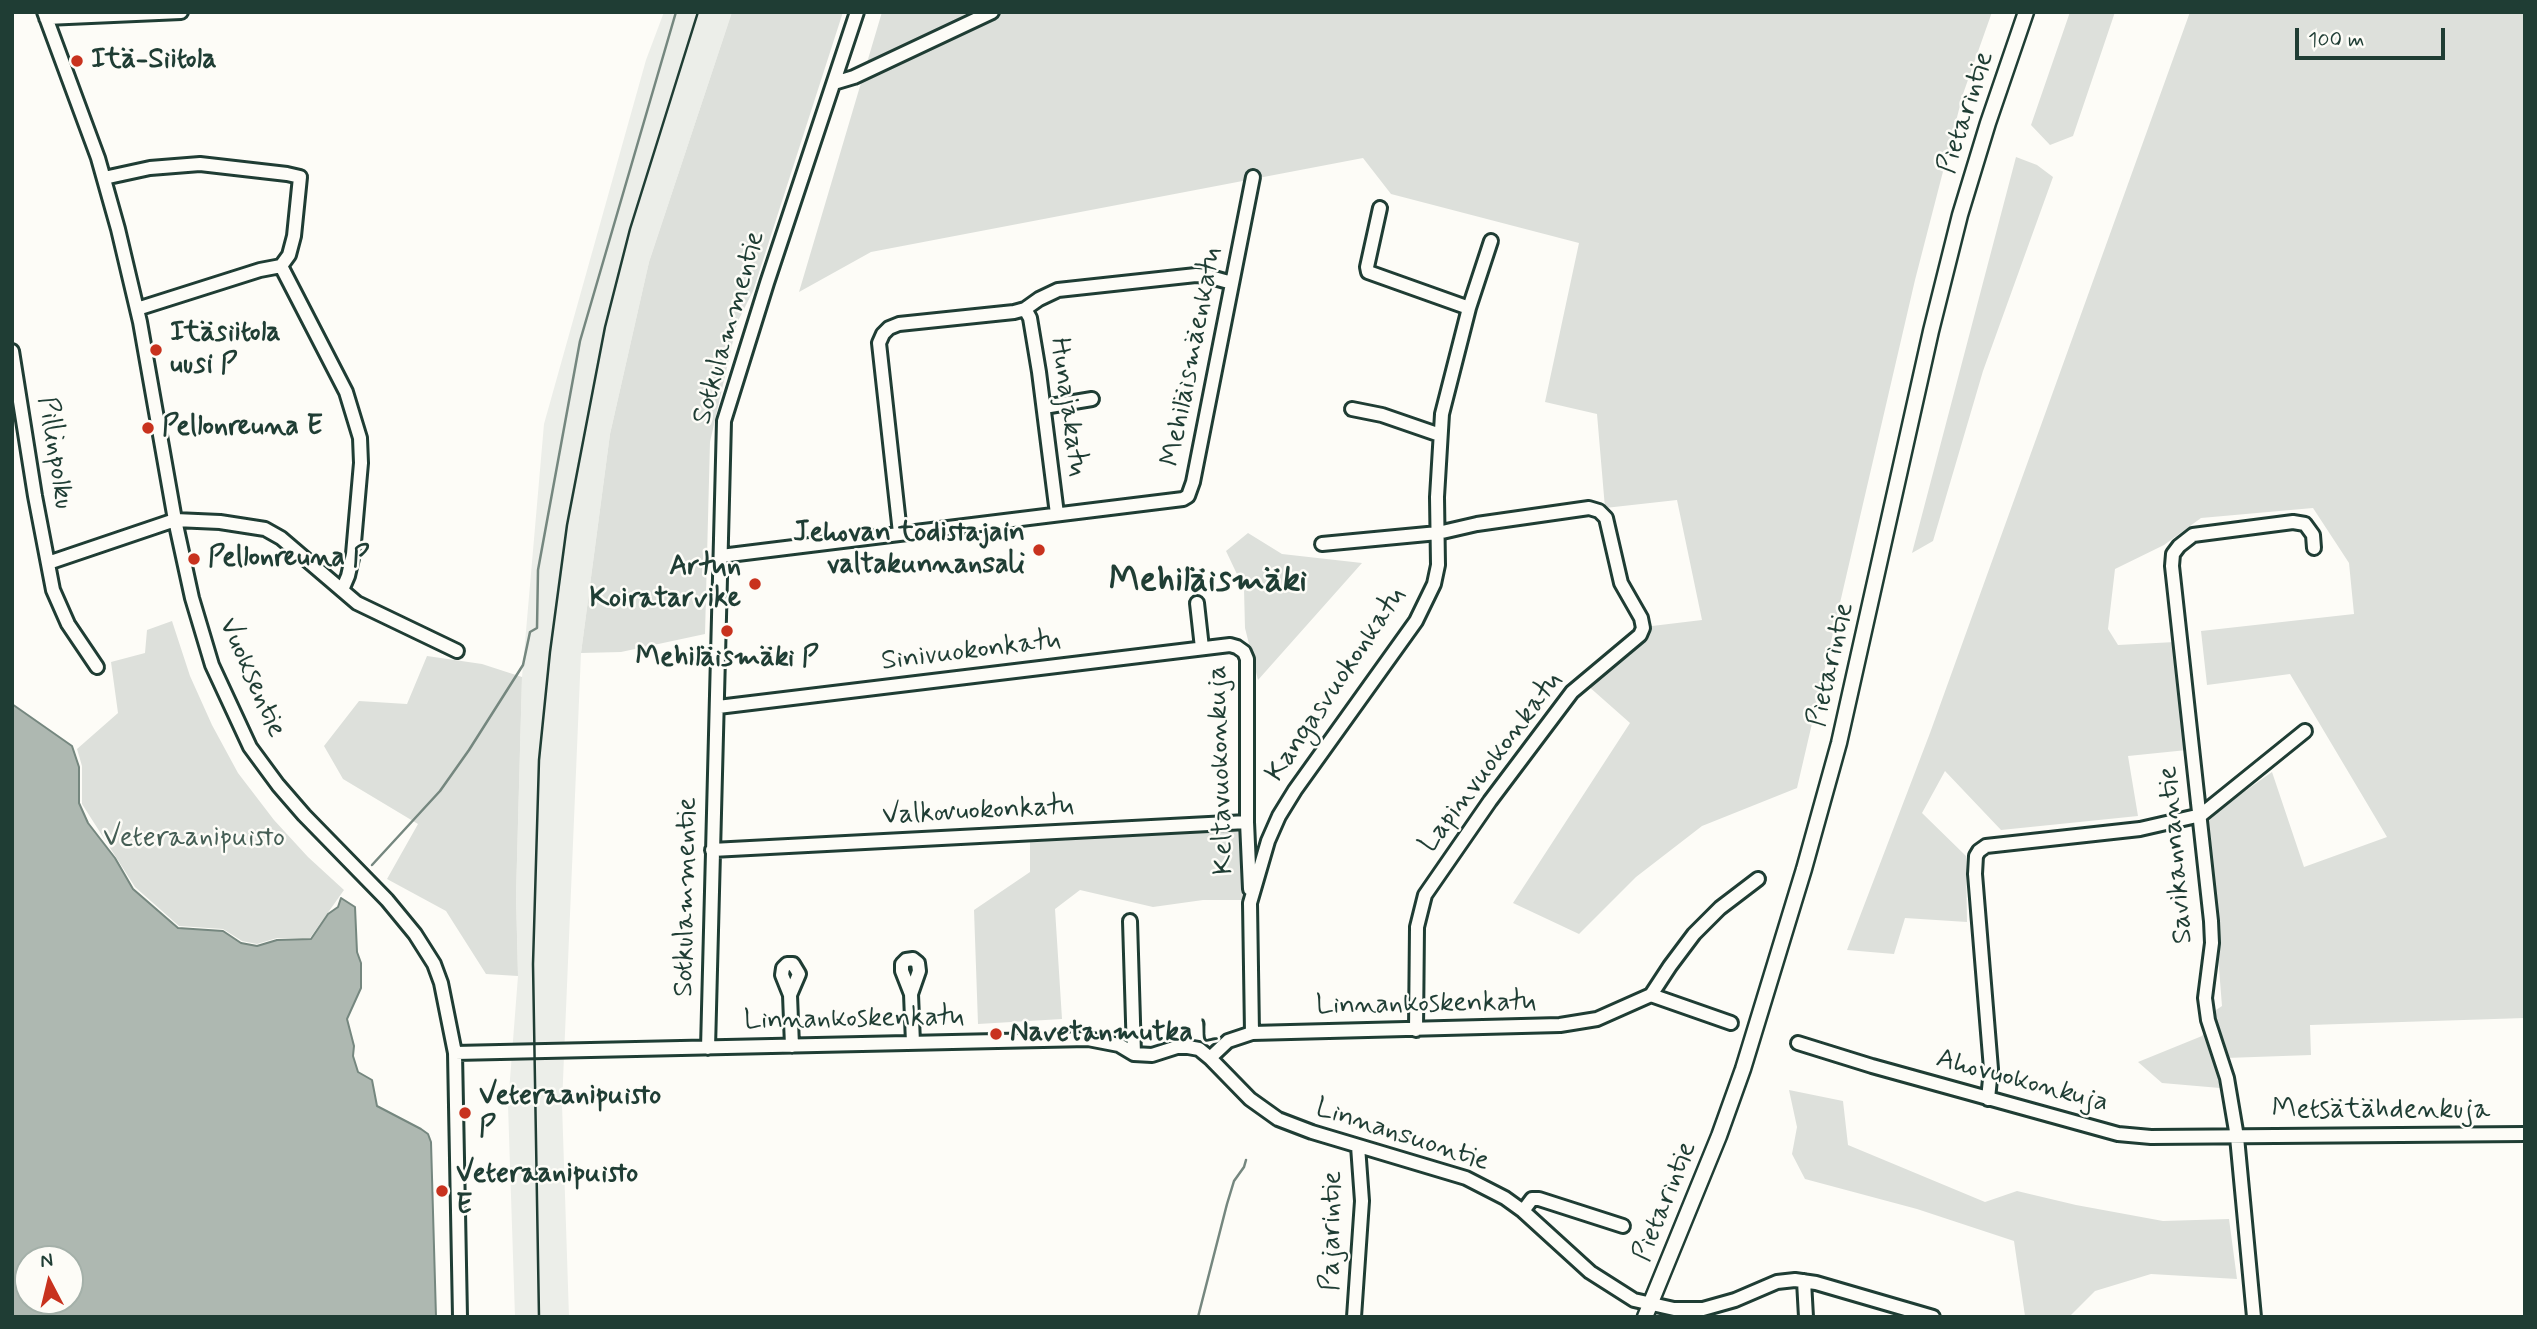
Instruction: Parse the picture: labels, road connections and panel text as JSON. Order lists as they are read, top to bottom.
{
  "streets": {
    "main road": ["Pietarintie"],
    "street": [
      "Sotkulammentie",
      "Mehiläismäenkatu",
      "Hunajakatu",
      "Pillinpolku",
      "Sinivuokonkatu",
      "Vuoksentie",
      "Kangasvuokonkatu",
      "Lapinvuokonkatu",
      "Keltavuokonkuja",
      "Valkovuokonkatu",
      "Savikannantie",
      "Linnankoskenkatu",
      "Ahovuokonkuja",
      "Metsätähdenkuja",
      "Linnansuontie",
      "Pajarintie"
    ]
  },
  "crossings": [
    ["Pietarintie", "Linnansuontie"],
    ["Sotkulammentie", "Mehiläismäenkatu"],
    ["Sotkulammentie", "Sinivuokonkatu"],
    ["Sotkulammentie", "Valkovuokonkatu"],
    ["Sotkulammentie", "Linnankoskenkatu"],
    ["Mehiläismäenkatu", "Hunajakatu"],
    ["Sinivuokonkatu", "Keltavuokonkuja"],
    ["Vuoksentie", "Linnankoskenkatu"],
    ["Kangasvuokonkatu", "Lapinvuokonkatu"],
    ["Kangasvuokonkatu", "Keltavuokonkuja"],
    ["Kangasvuokonkatu", "Linnankoskenkatu"],
    ["Lapinvuokonkatu", "Linnankoskenkatu"],
    ["Keltavuokonkuja", "Valkovuokonkatu"],
    ["Savikannantie", "Ahovuokonkuja"],
    ["Savikannantie", "Metsätähdenkuja"],
    ["Linnankoskenkatu", "Linnansuontie"],
    ["Ahovuokonkuja", "Metsätähdenkuja"],
    ["Linnansuontie", "Pajarintie"]
  ],
  "districts": ["Mehiläismäki"],
  "parks": ["Veteraanipuisto"],
  "places": [
    "Itä-Siitola",
    "Itäsiitola uusi P",
    "Pellonreuna E",
    "Jehovan todistajain valtakunnansali",
    "Pellonreuna P",
    "Artun Koiratarvike",
    "Mehiläismäki P",
    "Navetanmutka L",
    "Veteraanipuisto P",
    "Veteraanipuisto E"
  ],
  "scale_bar": "100 m",
  "north": "top"
}
